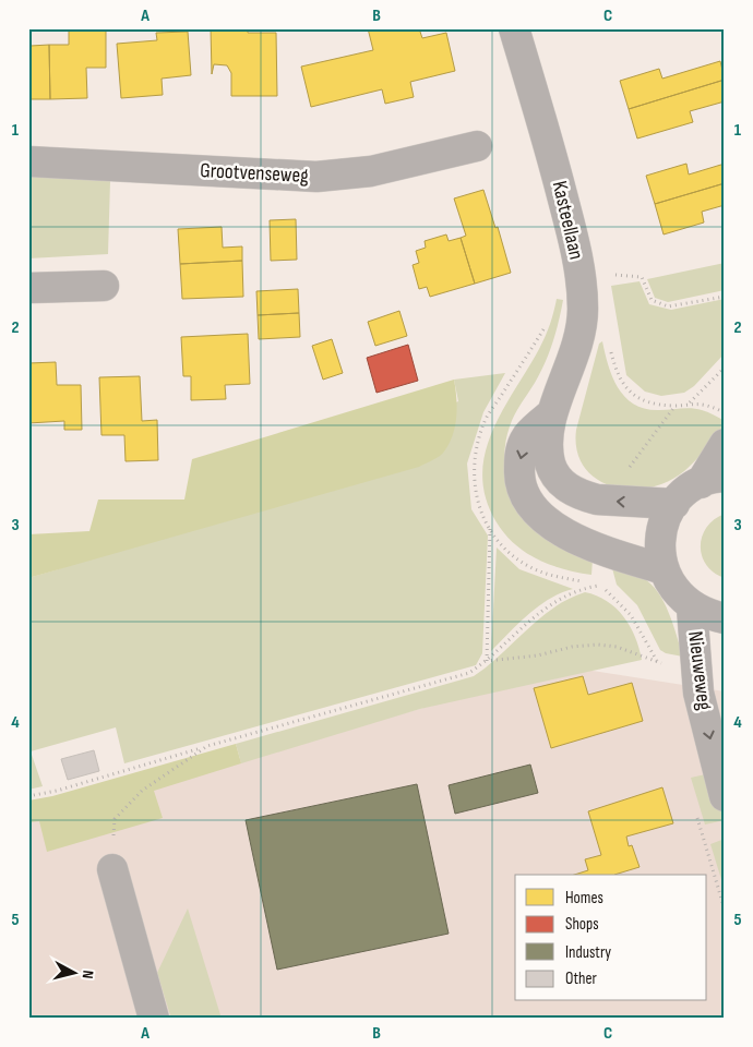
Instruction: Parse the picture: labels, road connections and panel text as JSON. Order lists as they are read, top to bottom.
{
  "streets": {
    "street": ["Grootvenseweg", "Kasteellaan", "Nieuweweg"]
  },
  "one_way": ["Nieuweweg"],
  "legend": [
    "Homes",
    "Shops",
    "Industry",
    "Other"
  ],
  "north": "right",
  "grid": {
    "columns": ["A", "B", "C"],
    "rows": [
      "1",
      "2",
      "3",
      "4",
      "5"
    ]
  }
}
